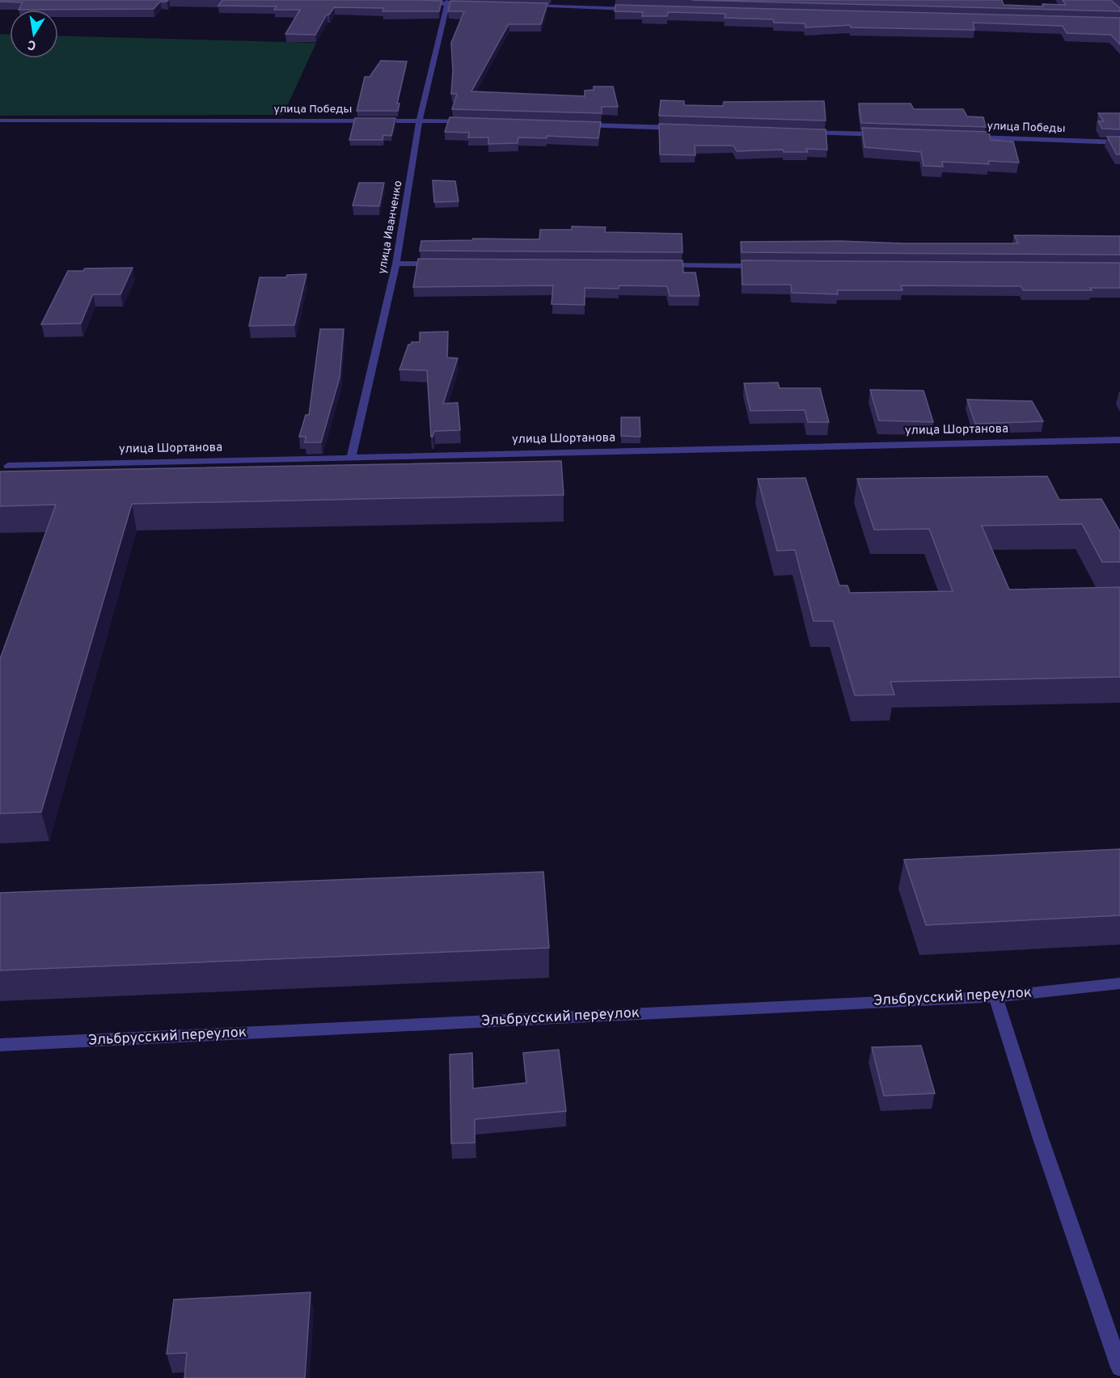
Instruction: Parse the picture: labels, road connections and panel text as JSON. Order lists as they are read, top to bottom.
{
  "streets": {
    "street": [
      "улица Победы",
      "улица Иванченко",
      "улица Шортанова",
      "Эльбрусский переулок"
    ]
  },
  "crossings": [
    ["улица Победы", "улица Иванченко"],
    ["улица Иванченко", "улица Шортанова"]
  ],
  "north": "bottom"
}
